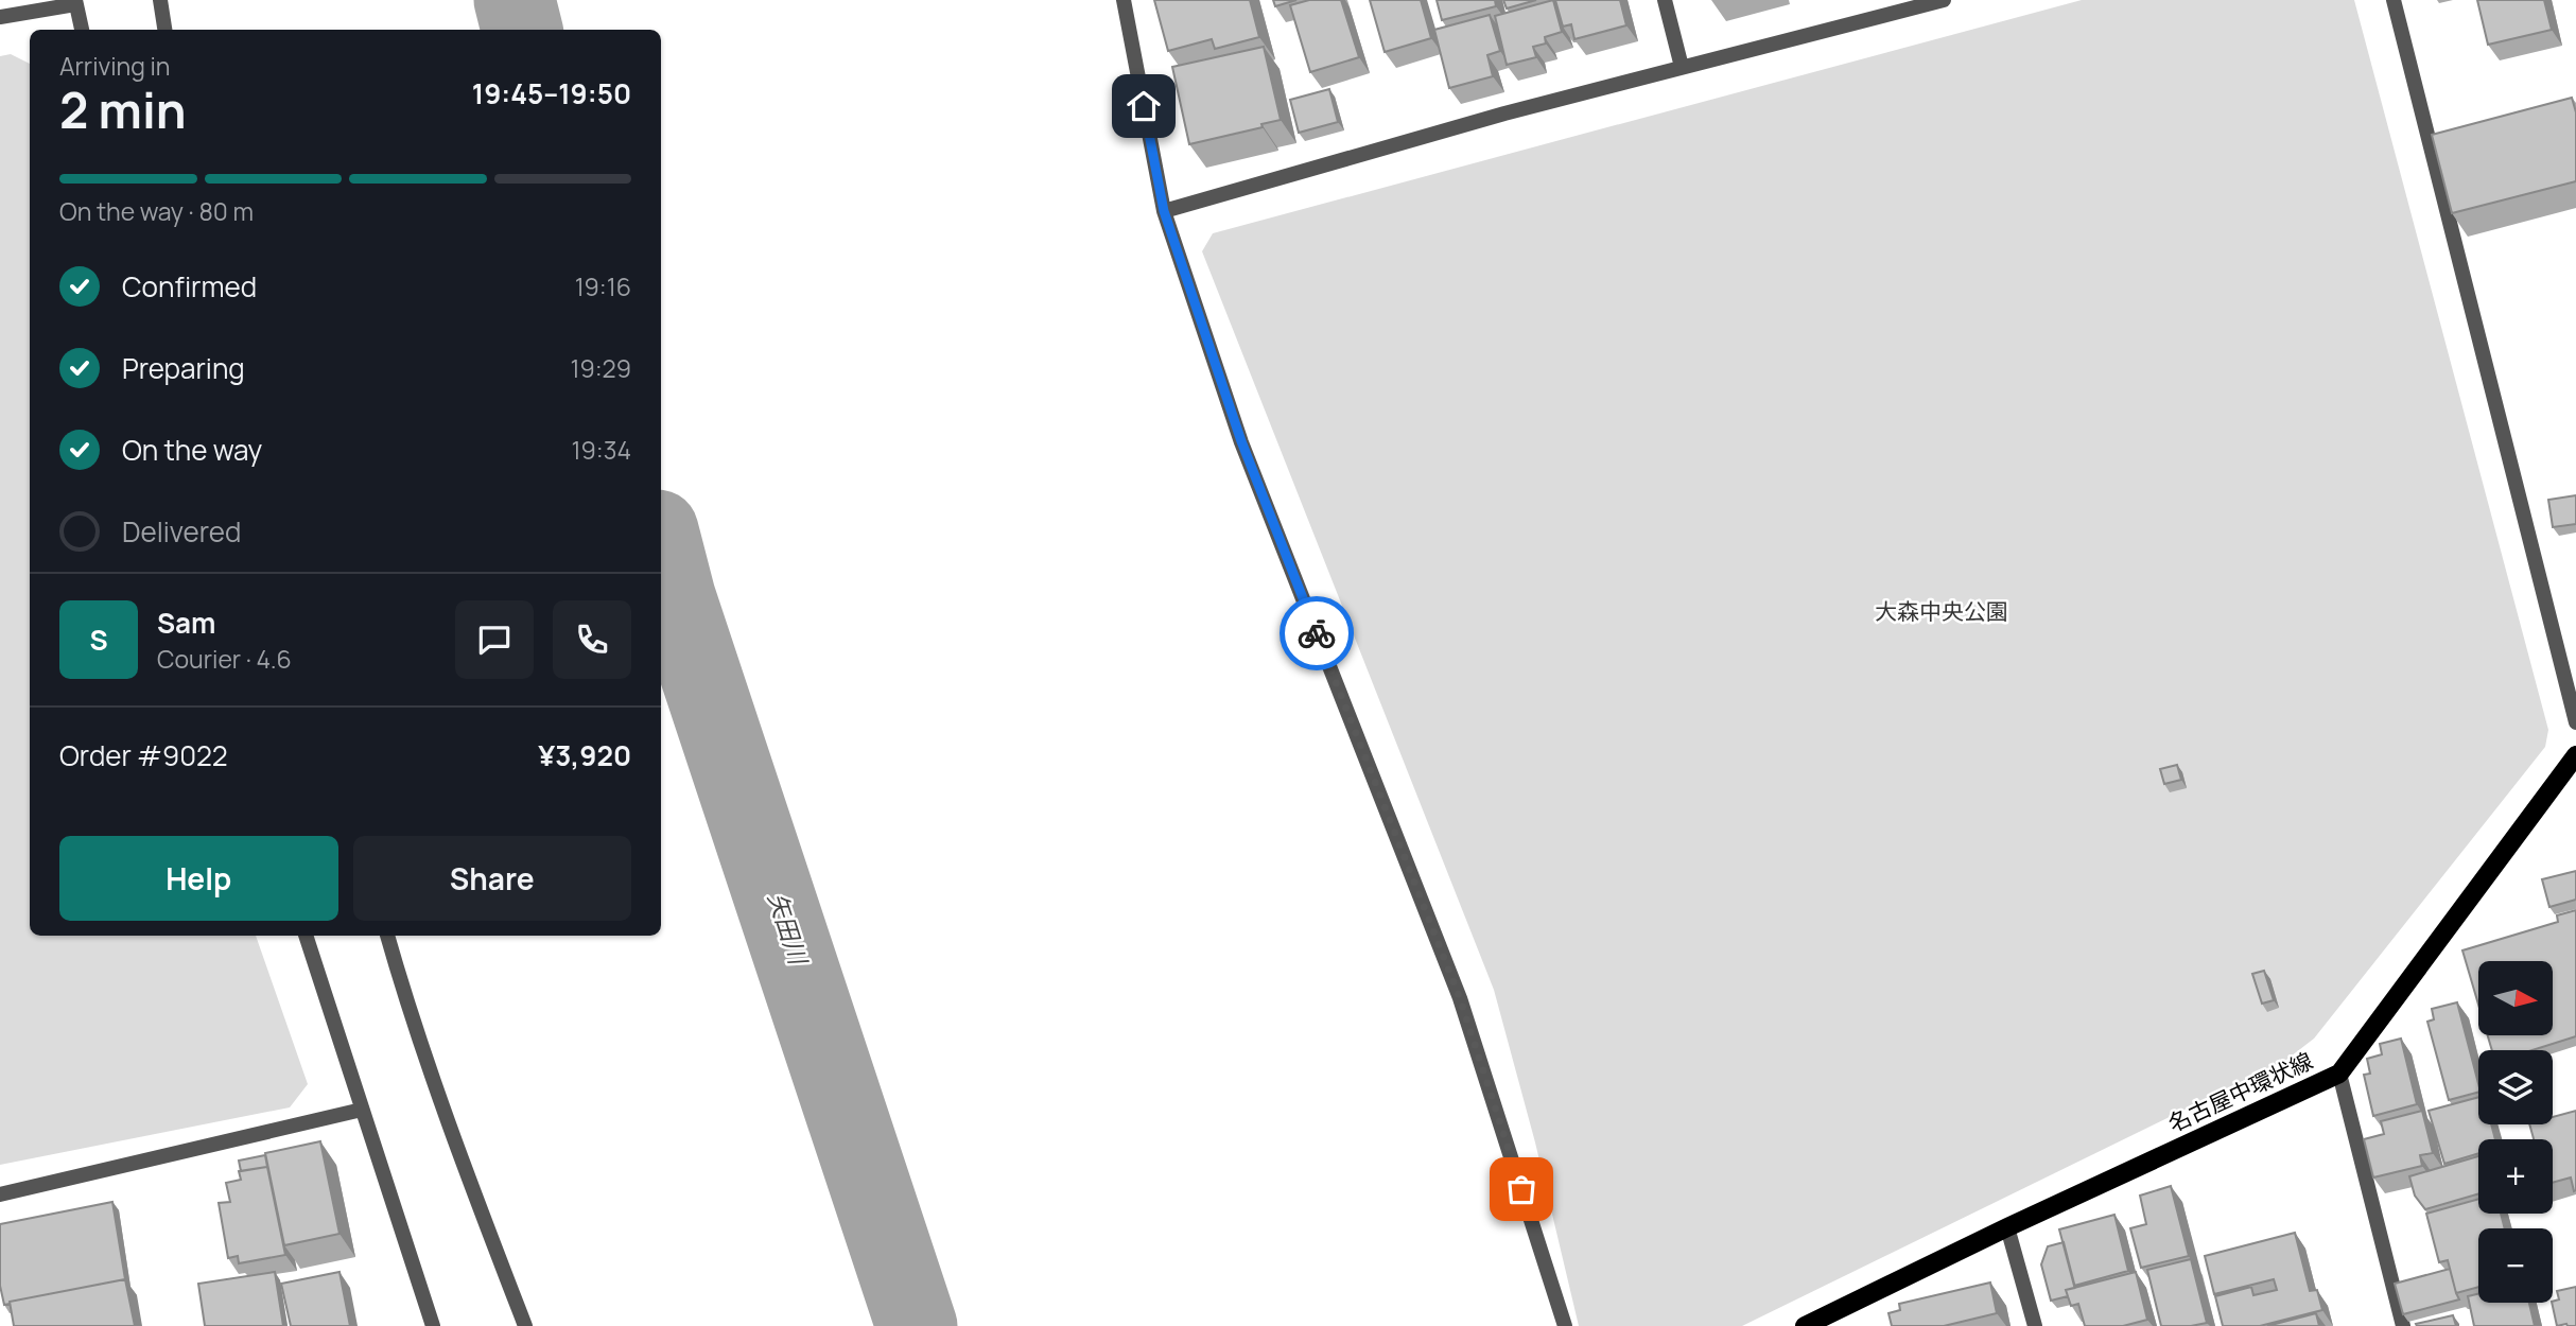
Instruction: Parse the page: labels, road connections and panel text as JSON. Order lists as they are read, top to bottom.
{
  "streets": {
    "main road": ["名古屋中環状線"]
  },
  "water": ["矢田川"],
  "parks": ["大森中央公園"],
  "north": "right",
  "page": {
    "heading": ["2 min", "Arriving in", "19:45–19:50"],
    "panel": [
      "Sam",
      "Courier · 4.6",
      "Order #9022",
      "¥3,920"
    ],
    "bar": "On the way · 80 m",
    "list": [
      ["Confirmed", "19:16"],
      ["Preparing", "19:29"],
      ["On the way", "19:34"],
      "Delivered"
    ],
    "round": "S",
    "buttons": ["Help", "Share"],
    "map_buttons": ["+", "−"]
  }
}
